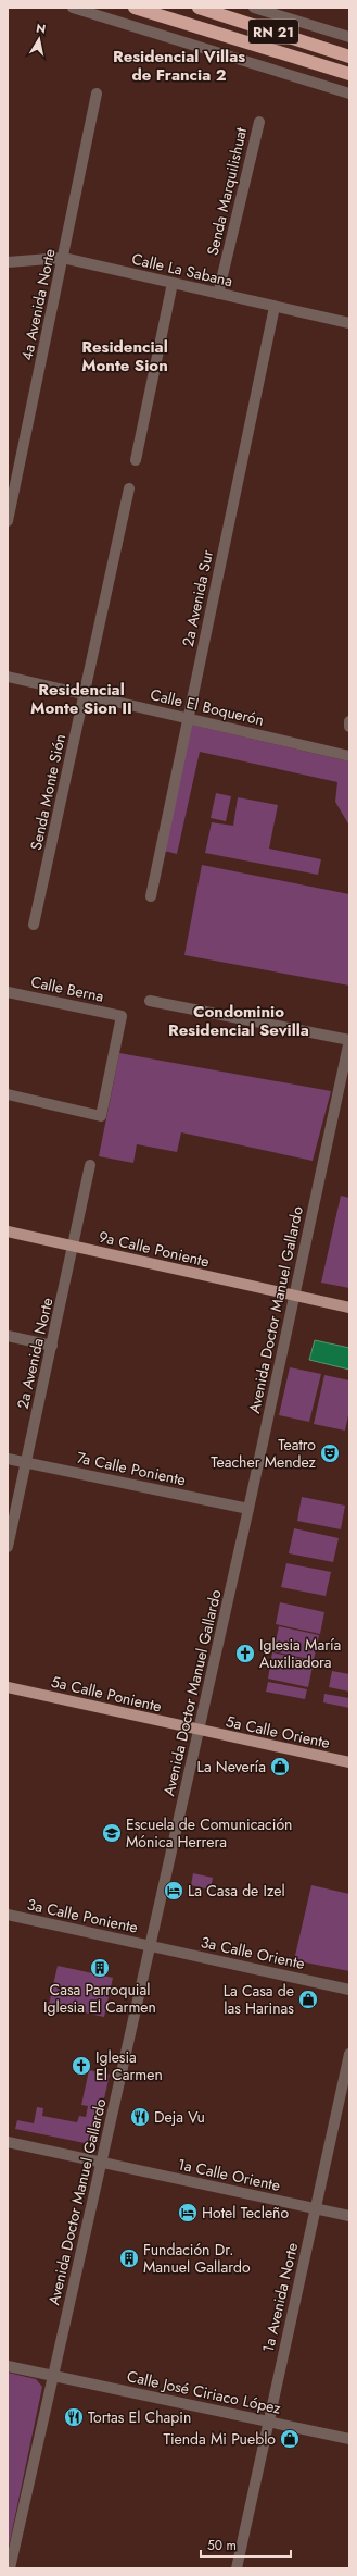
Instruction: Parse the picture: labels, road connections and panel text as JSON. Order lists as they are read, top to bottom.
{
  "streets": {
    "highway": ["RN 21"],
    "main road": ["9a Calle Poniente", "5a Calle Poniente", "5a Calle Oriente"],
    "street": [
      "Senda Marquilishuat",
      "Calle La Sabana",
      "4a Avenida Norte",
      "2a Avenida Sur",
      "Calle El Boquerón",
      "Senda Monte Sión",
      "Calle Berna",
      "Avenida Doctor Manuel Gallardo",
      "2a Avenida Norte",
      "7a Calle Poniente",
      "3a Calle Poniente",
      "3a Calle Oriente",
      "1a Calle Oriente",
      "1a Avenida Norte",
      "Calle José Ciriaco López"
    ]
  },
  "crossings": [
    ["Senda Marquilishuat", "Calle La Sabana"],
    ["Calle La Sabana", "4a Avenida Norte"],
    ["Calle La Sabana", "2a Avenida Sur"],
    ["2a Avenida Sur", "Calle El Boquerón"],
    ["Calle El Boquerón", "Senda Monte Sión"],
    ["9a Calle Poniente", "Avenida Doctor Manuel Gallardo"],
    ["9a Calle Poniente", "2a Avenida Norte"],
    ["Avenida Doctor Manuel Gallardo", "7a Calle Poniente"],
    ["Avenida Doctor Manuel Gallardo", "5a Calle Poniente"],
    ["Avenida Doctor Manuel Gallardo", "5a Calle Oriente"],
    ["Avenida Doctor Manuel Gallardo", "3a Calle Poniente"],
    ["Avenida Doctor Manuel Gallardo", "3a Calle Oriente"],
    ["Avenida Doctor Manuel Gallardo", "1a Calle Oriente"],
    ["Avenida Doctor Manuel Gallardo", "Calle José Ciriaco López"],
    ["2a Avenida Norte", "7a Calle Poniente"],
    ["5a Calle Poniente", "5a Calle Oriente"],
    ["3a Calle Poniente", "3a Calle Oriente"],
    ["1a Calle Oriente", "1a Avenida Norte"],
    ["1a Avenida Norte", "Calle José Ciriaco López"]
  ],
  "districts": [
    "Residencial Villas de Francia 2",
    "Residencial Monte Sion",
    "Residencial Monte Sion II",
    "Condominio Residencial Sevilla"
  ],
  "places": {
    "theatre": ["Teatro Teacher Mendez"],
    "church": ["Iglesia María Auxiliadora", "Iglesia El Carmen"],
    "shop": ["La Nevería", "La Casa de las Harinas", "Tienda Mi Pueblo"],
    "school or university": ["Escuela de Comunicación Mónica Herrera"],
    "hotel": ["La Casa de Izel", "Hotel Tecleño"],
    "building": ["Casa Parroquial Iglesia El Carmen", "Fundación Dr. Manuel Gallardo"],
    "restaurant": ["Deja Vu", "Tortas El Chapin"]
  },
  "scale_bar": "50 m",
  "north": "top"
}
